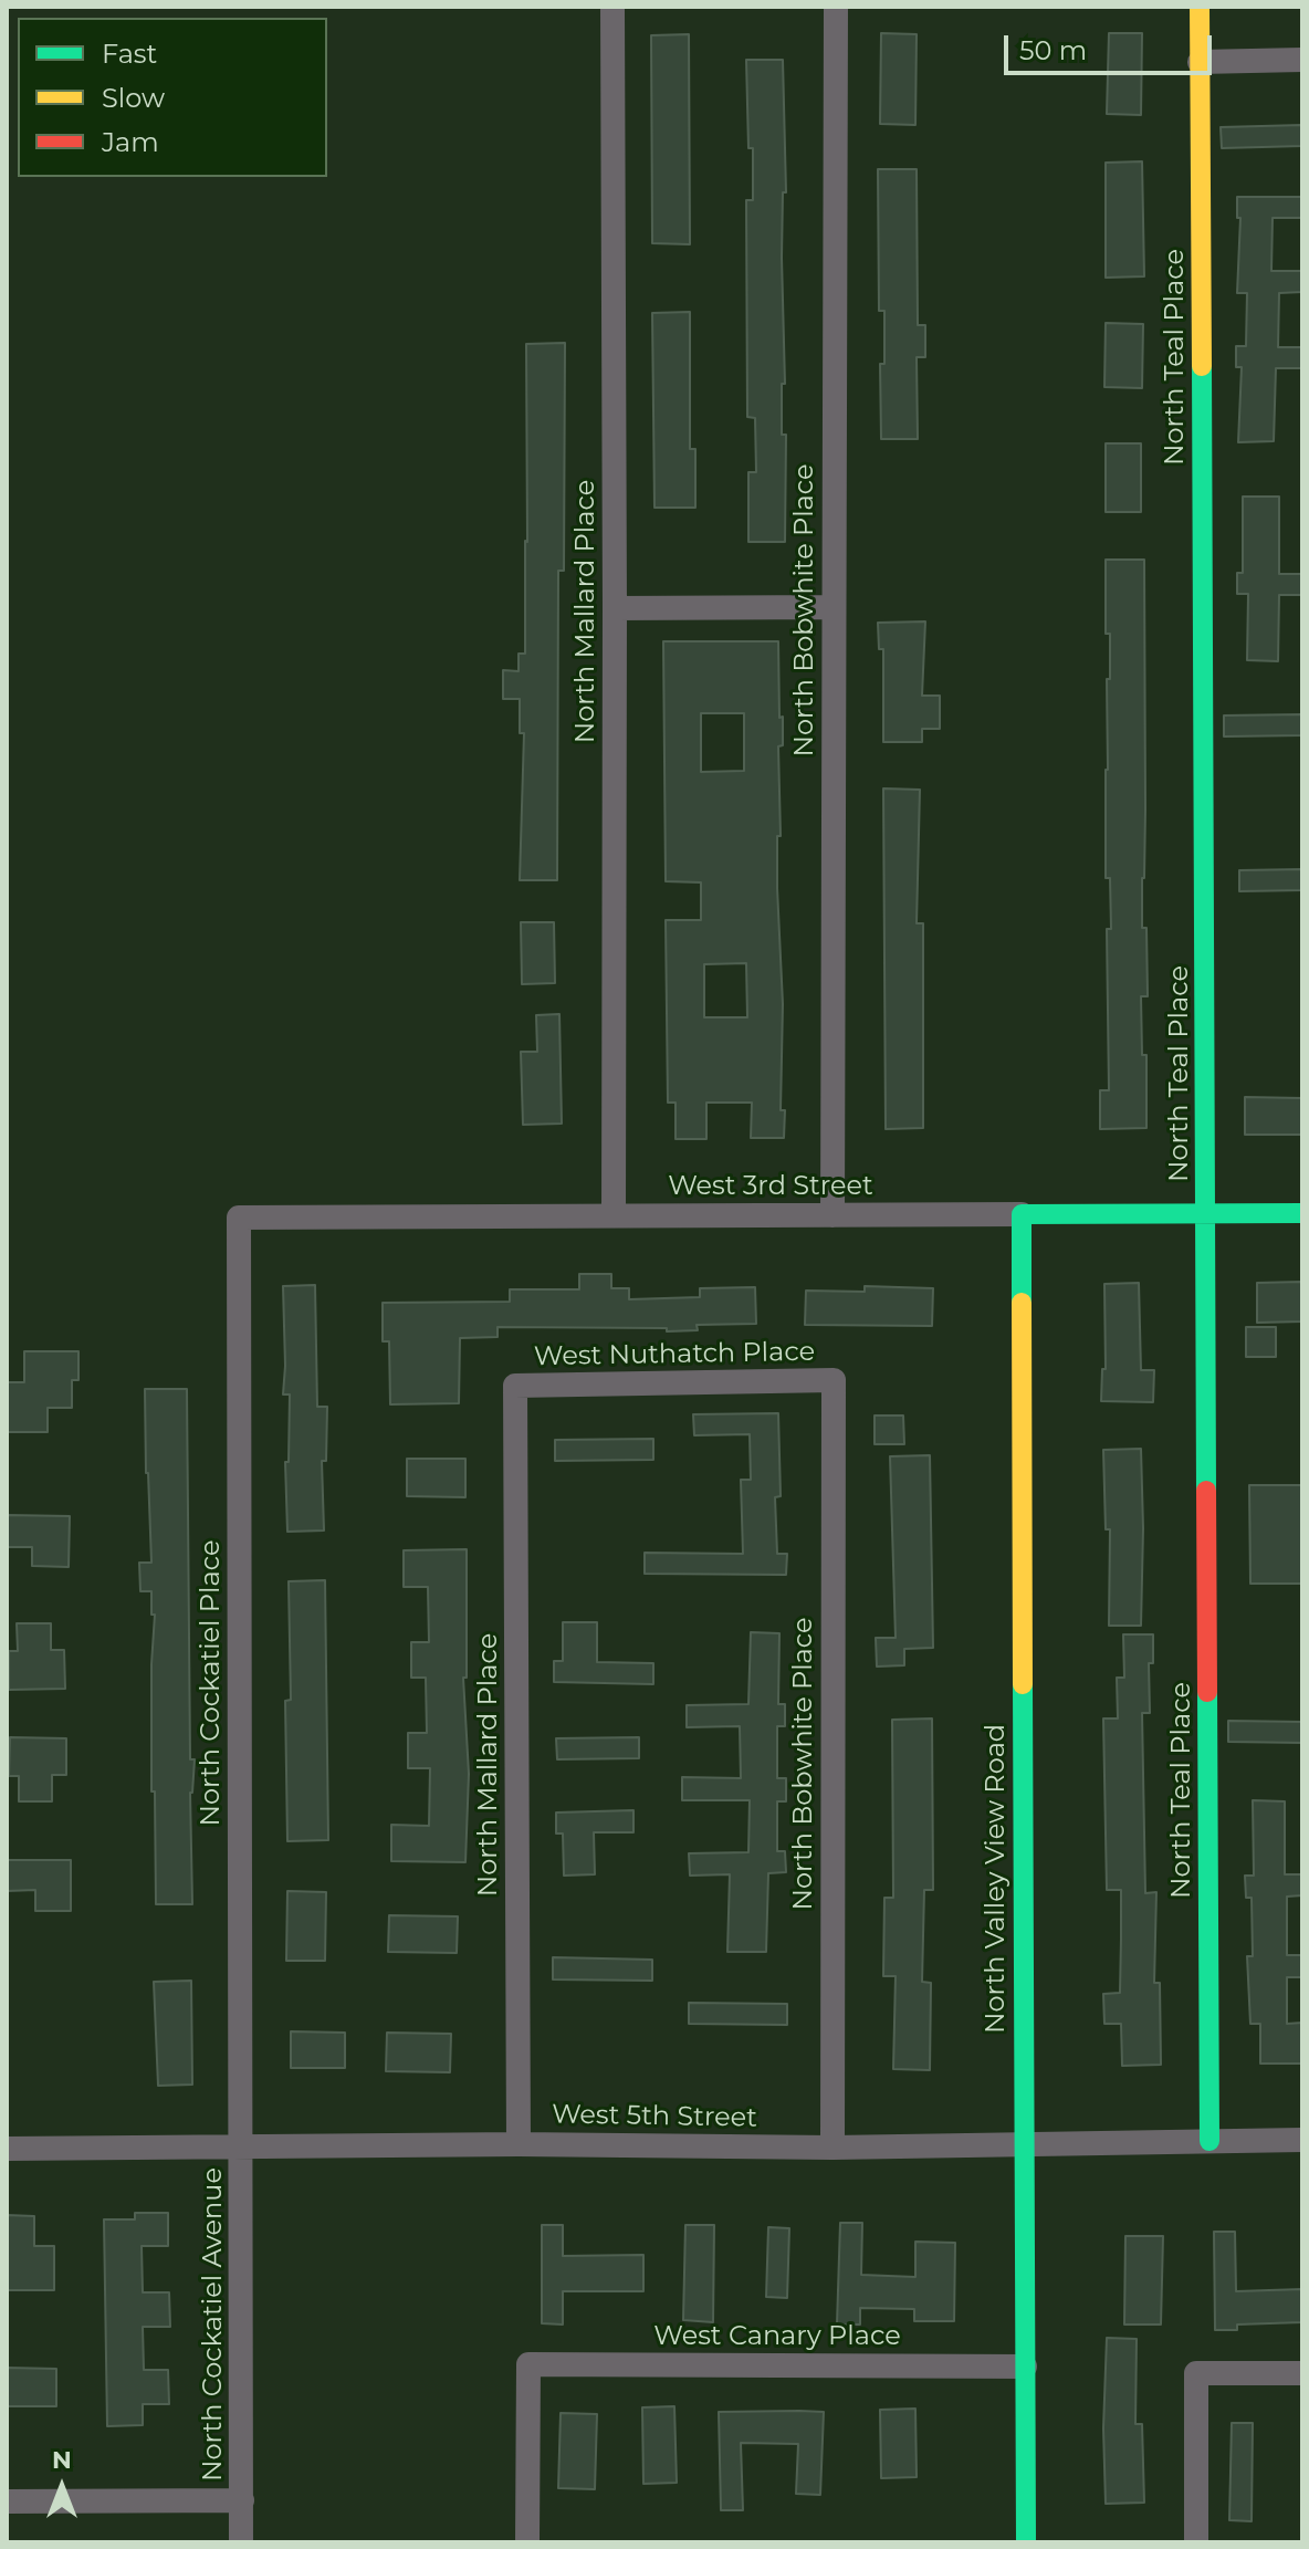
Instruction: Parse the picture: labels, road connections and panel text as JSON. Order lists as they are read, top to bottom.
{
  "streets": {
    "street": [
      "North Teal Place",
      "North Bobwhite Place",
      "North Mallard Place",
      "West 3rd Street",
      "West Nuthatch Place",
      "North Cockatiel Place",
      "North Valley View Road",
      "West 5th Street",
      "North Cockatiel Avenue",
      "West Canary Place"
    ]
  },
  "crossings": [
    ["North Teal Place", "West 3rd Street"],
    ["North Teal Place", "West 5th Street"],
    ["North Bobwhite Place", "West 3rd Street"],
    ["North Bobwhite Place", "West Nuthatch Place"],
    ["North Bobwhite Place", "West 5th Street"],
    ["North Mallard Place", "West 3rd Street"],
    ["North Mallard Place", "West Nuthatch Place"],
    ["North Mallard Place", "West 5th Street"],
    ["West 3rd Street", "North Cockatiel Place"],
    ["West 3rd Street", "North Valley View Road"],
    ["North Cockatiel Place", "West 5th Street"],
    ["North Cockatiel Place", "North Cockatiel Avenue"],
    ["North Valley View Road", "West 5th Street"],
    ["North Valley View Road", "West Canary Place"],
    ["West 5th Street", "North Cockatiel Avenue"]
  ],
  "legend": ["Fast", "Slow", "Jam"],
  "scale_bar": "50 m",
  "north": "top"
}
